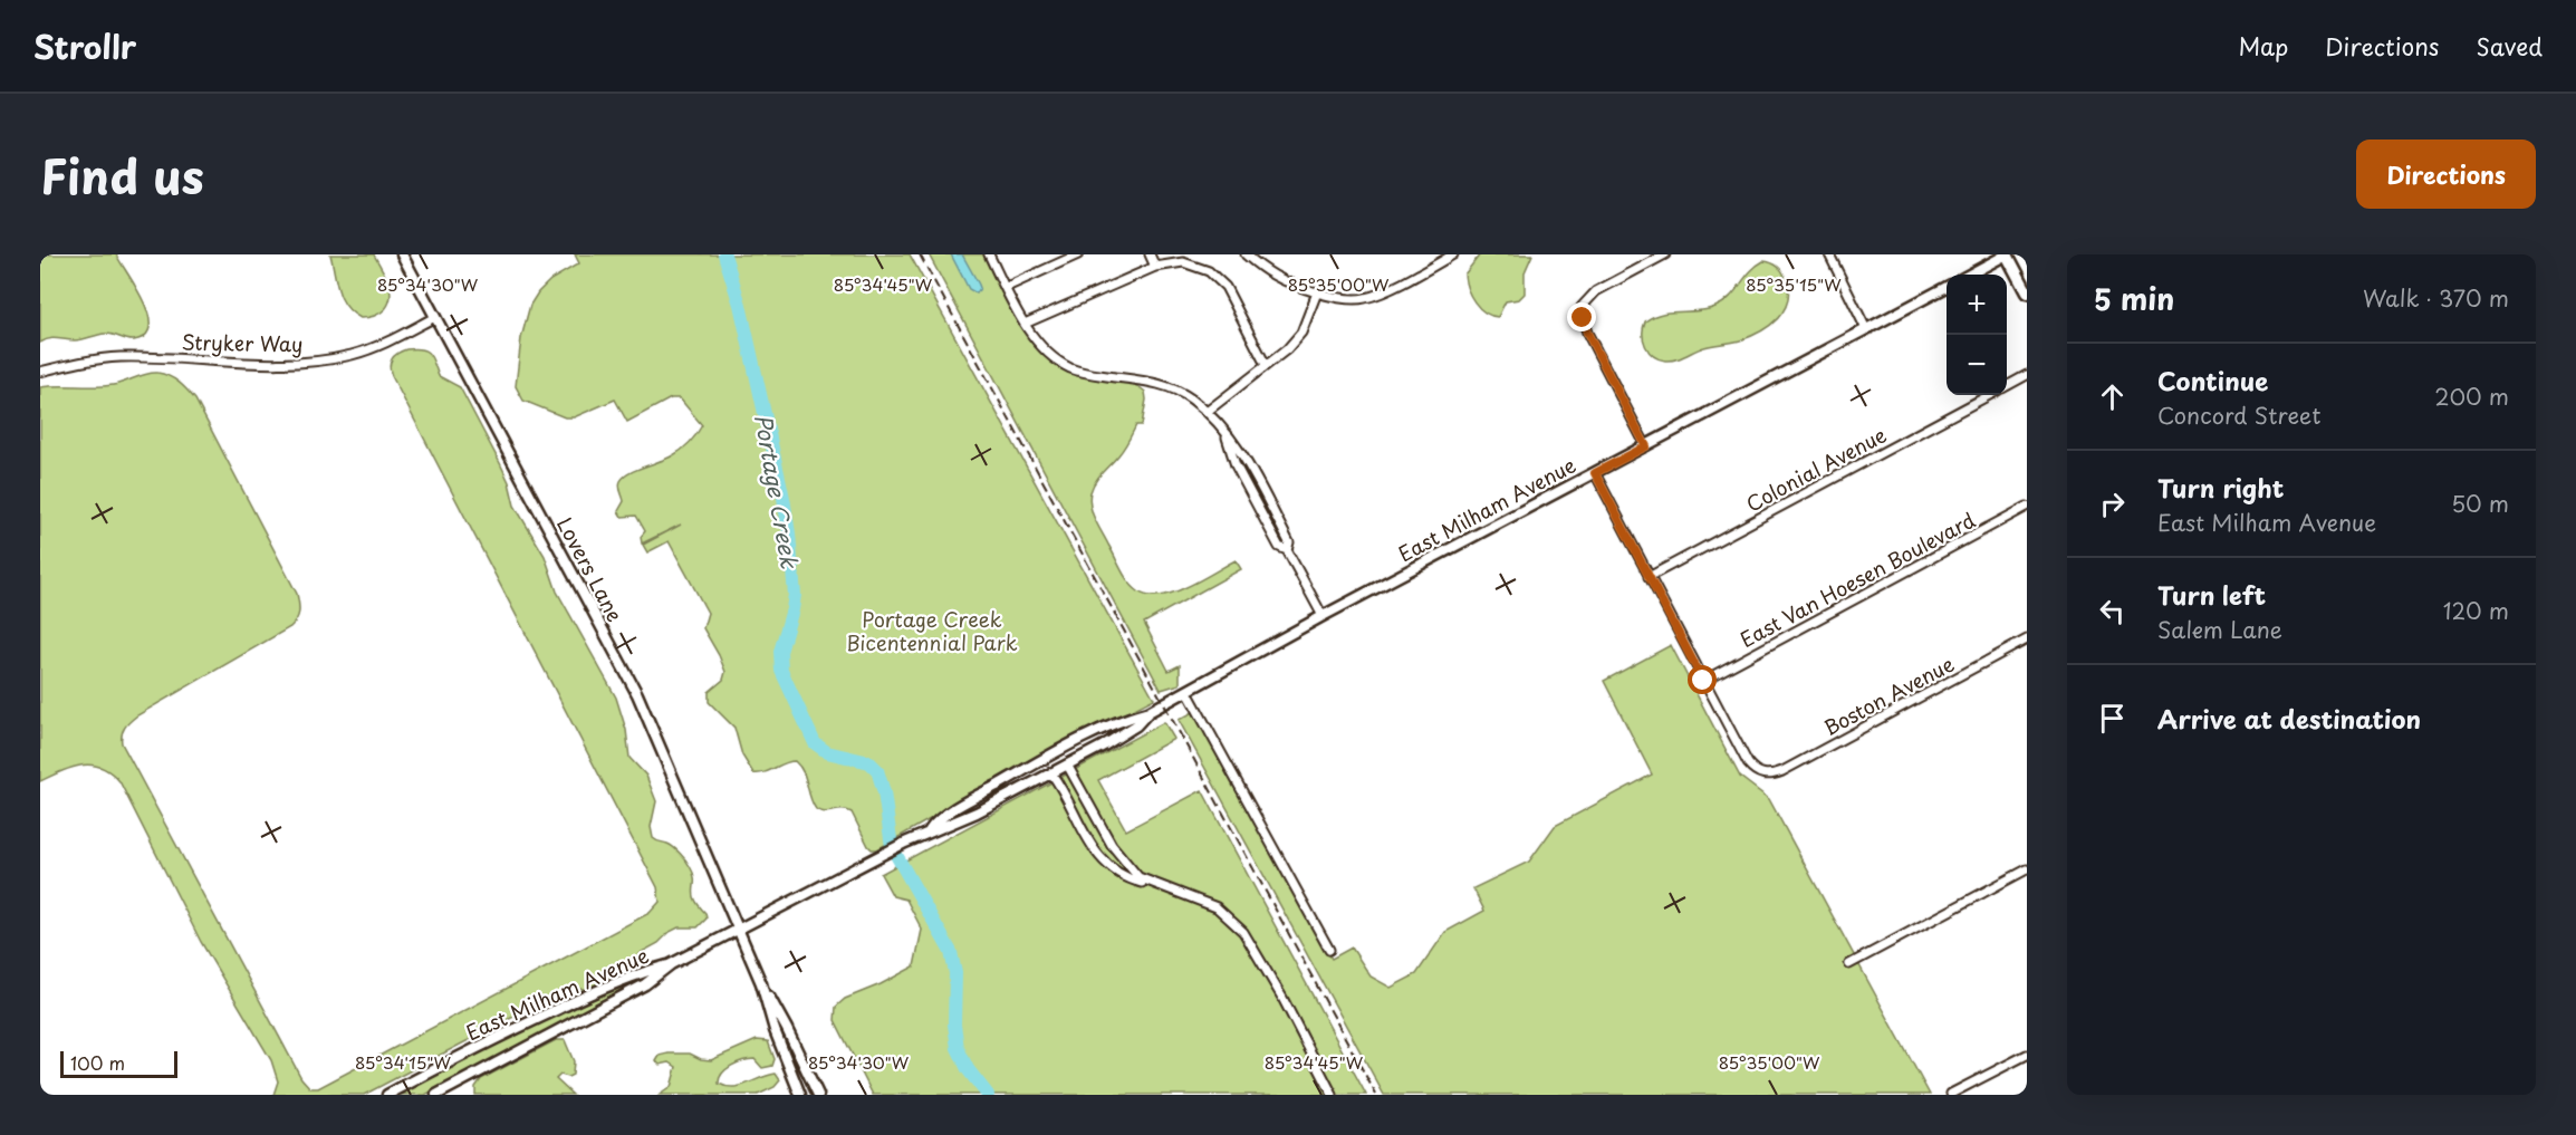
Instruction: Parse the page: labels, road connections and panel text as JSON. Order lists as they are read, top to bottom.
{
  "streets": {
    "street": [
      "Stryker Way",
      "Colonial Avenue",
      "East Milham Avenue",
      "Lovers Lane",
      "East Van Hoesen Boulevard",
      "Boston Avenue"
    ]
  },
  "crossings": [
    ["Stryker Way", "Lovers Lane"],
    ["East Milham Avenue", "Lovers Lane"],
    ["East Van Hoesen Boulevard", "Boston Avenue"]
  ],
  "water": ["Portage Creek"],
  "parks": ["Portage Creek Bicentennial Park"],
  "scale_bar": "100 m",
  "page": {
    "header": "Strollr",
    "nav": ["Map", "Directions", "Saved"],
    "title": "Find us",
    "buttons": "Directions",
    "heading": ["5 min", "Walk · 370 m"],
    "map_buttons": ["+", "−"],
    "list": [
      ["Continue", "Concord Street", "200 m"],
      ["Turn right", "East Milham Avenue", "50 m"],
      ["Turn left", "Salem Lane", "120 m"],
      "Arrive at destination"
    ],
    "scale": "100 m"
  },
  "coordinates": [
    "85°34'30\"W",
    "85°34'45\"W",
    "85°35'00\"W",
    "85°35'15\"W",
    "85°34'15\"W"
  ]
}
